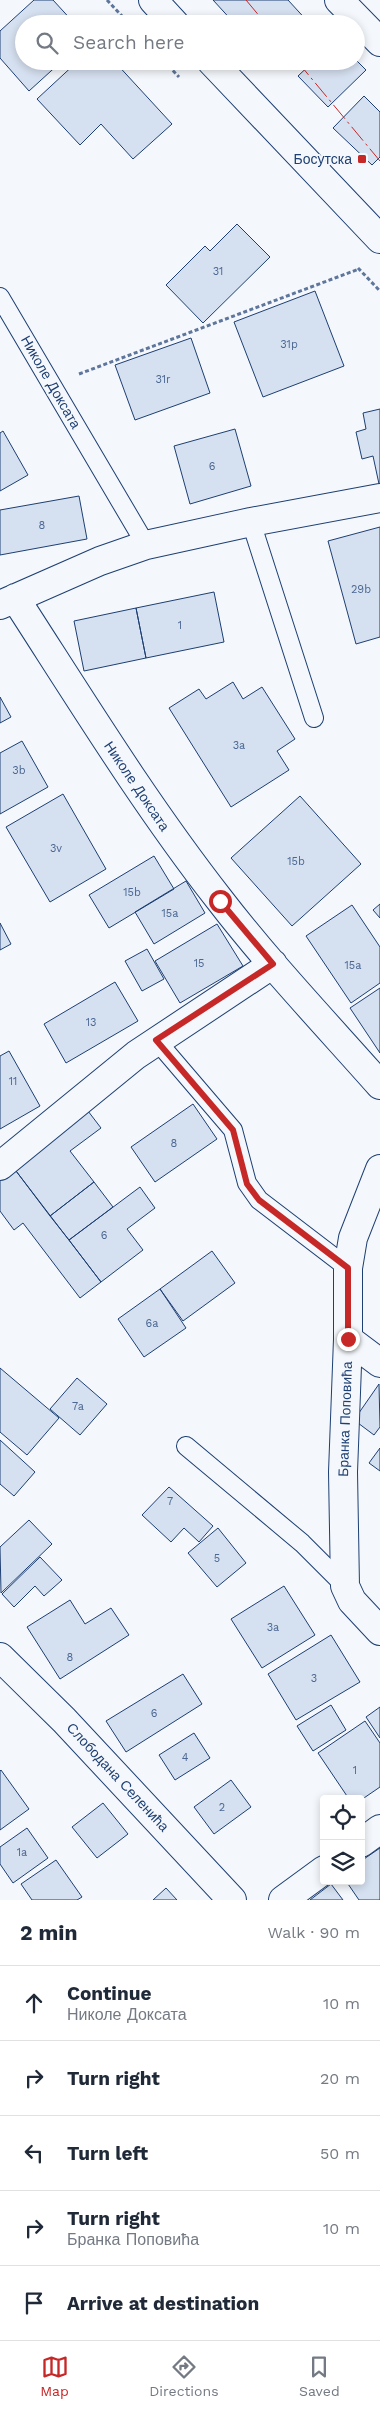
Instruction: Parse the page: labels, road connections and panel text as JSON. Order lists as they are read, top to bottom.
{
  "streets": {
    "street": ["Николе Доксата", "Бранка Поповића", "Слободана Селенића"]
  },
  "places": {
    "transit": ["Босутска"]
  },
  "house_numbers": [
    "31",
    "31p",
    "31r",
    "6",
    "8",
    "29b",
    "1",
    "3a",
    "3b",
    "3v",
    "15b",
    "15b",
    "15a",
    "15",
    "15a",
    "13",
    "11",
    "8",
    "6",
    "6a",
    "7a",
    "7",
    "5",
    "3a",
    "8",
    "3",
    "6",
    "4",
    "1",
    "2",
    "1a"
  ],
  "page": {
    "search": "Search here",
    "heading": ["2 min", "Walk · 90 m"],
    "list": [
      ["Continue", "Николе Доксата", "10 m"],
      ["Turn right", "20 m"],
      ["Turn left", "50 m"],
      ["Turn right", "Бранка Поповића", "10 m"],
      "Arrive at destination"
    ],
    "nav": ["Map", "Directions", "Saved"]
  }
}
